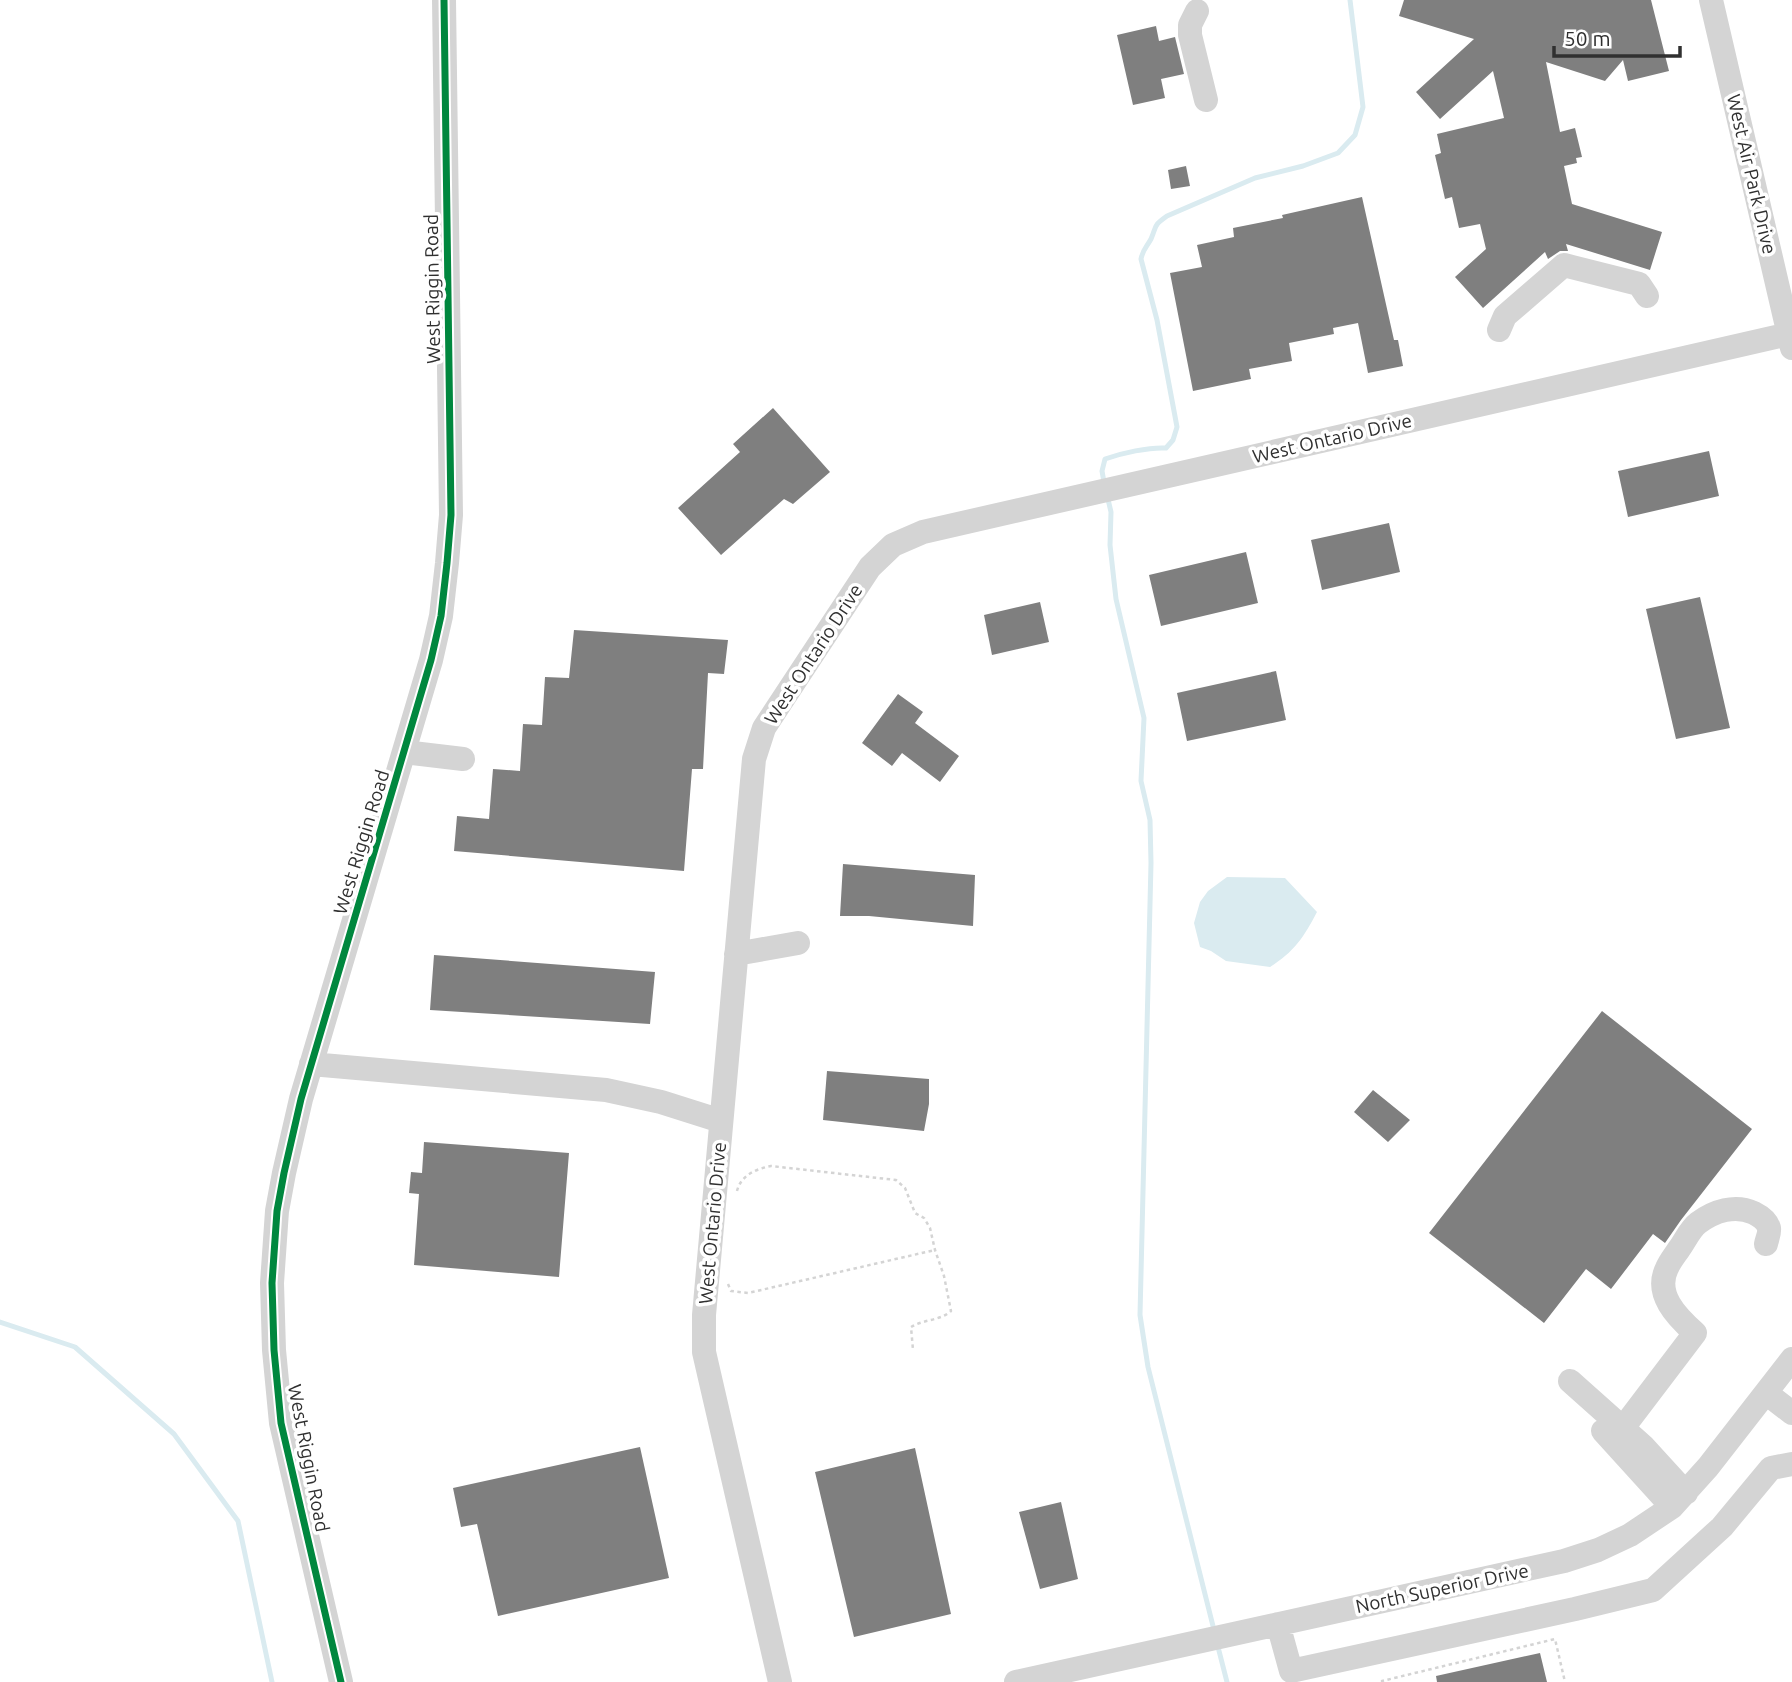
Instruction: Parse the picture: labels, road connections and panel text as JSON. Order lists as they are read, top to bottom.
{
  "streets": {
    "street": [
      "West Air Park Drive",
      "West Riggin Road",
      "West Ontario Drive",
      "North Superior Drive"
    ]
  },
  "crossings": [
    ["West Air Park Drive", "West Ontario Drive"]
  ],
  "scale_bar": "50 m"
}
